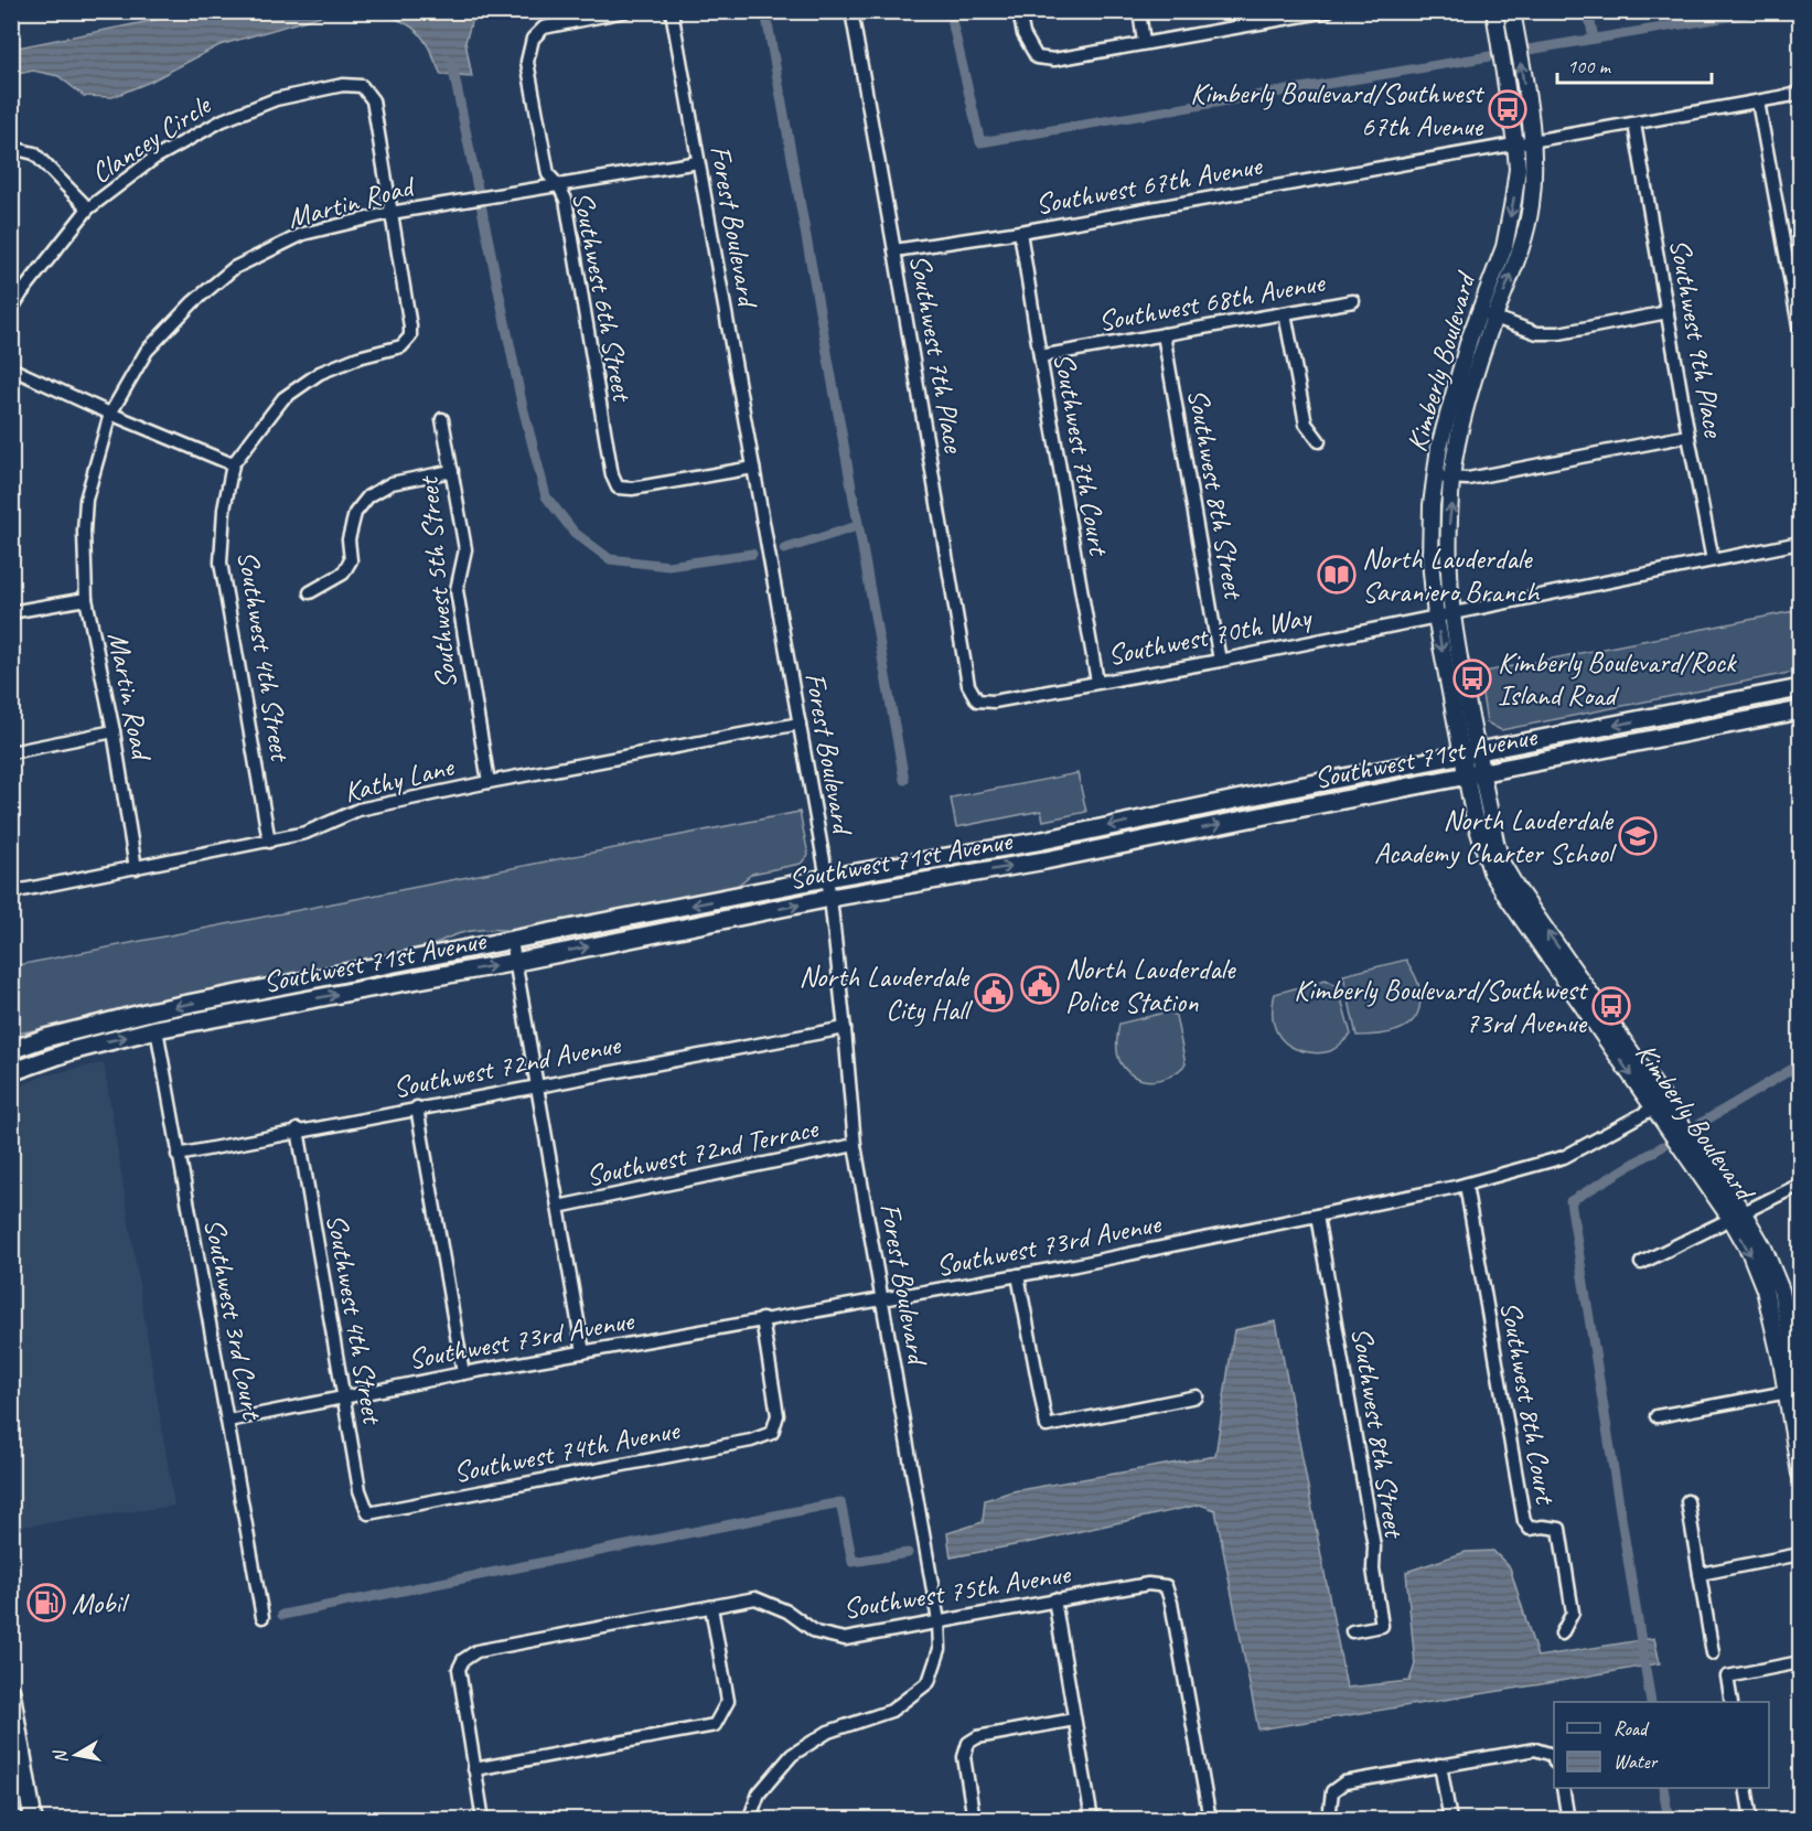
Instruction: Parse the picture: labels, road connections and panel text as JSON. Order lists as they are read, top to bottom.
{
  "streets": {
    "main road": ["Southwest 71st Avenue"],
    "street": [
      "Clancey Circle",
      "Southwest 67th Avenue",
      "Martin Road",
      "Forest Boulevard",
      "Southwest 6th Street",
      "Southwest 68th Avenue",
      "Southwest 9th Place",
      "Southwest 7th Place",
      "Kimberly Boulevard",
      "Southwest 7th Court",
      "Southwest 8th Street",
      "Southwest 5th Street",
      "Southwest 70th Way",
      "Southwest 4th Street",
      "Kathy Lane",
      "Southwest 72nd Avenue",
      "Southwest 72nd Terrace",
      "Southwest 73rd Avenue",
      "Southwest 3rd Court",
      "Southwest 8th Court",
      "Southwest 74th Avenue",
      "Southwest 75th Avenue"
    ]
  },
  "crossings": [
    ["Clancey Circle", "Martin Road"],
    ["Clancey Circle", "Southwest 4th Street"],
    ["Southwest 67th Avenue", "Southwest 9th Place"],
    ["Southwest 67th Avenue", "Southwest 7th Place"],
    ["Southwest 67th Avenue", "Kimberly Boulevard"],
    ["Southwest 67th Avenue", "Southwest 7th Court"],
    ["Martin Road", "Forest Boulevard"],
    ["Martin Road", "Southwest 6th Street"],
    ["Martin Road", "Southwest 4th Street"],
    ["Martin Road", "Kathy Lane"],
    ["Forest Boulevard", "Southwest 6th Street"],
    ["Forest Boulevard", "Southwest 71st Avenue"],
    ["Forest Boulevard", "Kathy Lane"],
    ["Forest Boulevard", "Southwest 72nd Avenue"],
    ["Forest Boulevard", "Southwest 72nd Terrace"],
    ["Forest Boulevard", "Southwest 73rd Avenue"],
    ["Forest Boulevard", "Southwest 75th Avenue"],
    ["Southwest 68th Avenue", "Southwest 7th Court"],
    ["Southwest 68th Avenue", "Southwest 8th Street"],
    ["Southwest 9th Place", "Southwest 70th Way"],
    ["Southwest 7th Place", "Southwest 70th Way"],
    ["Kimberly Boulevard", "Southwest 70th Way"],
    ["Kimberly Boulevard", "Southwest 71st Avenue"],
    ["Kimberly Boulevard", "Southwest 73rd Avenue"],
    ["Southwest 7th Court", "Southwest 70th Way"],
    ["Southwest 8th Street", "Southwest 70th Way"],
    ["Southwest 8th Street", "Southwest 73rd Avenue"],
    ["Southwest 5th Street", "Kathy Lane"],
    ["Southwest 4th Street", "Kathy Lane"],
    ["Southwest 4th Street", "Southwest 72nd Avenue"],
    ["Southwest 4th Street", "Southwest 73rd Avenue"],
    ["Southwest 4th Street", "Southwest 74th Avenue"],
    ["Southwest 71st Avenue", "Southwest 3rd Court"],
    ["Southwest 72nd Avenue", "Southwest 3rd Court"],
    ["Southwest 73rd Avenue", "Southwest 3rd Court"],
    ["Southwest 73rd Avenue", "Southwest 8th Court"],
    ["Southwest 73rd Avenue", "Southwest 74th Avenue"]
  ],
  "places": {
    "bus stop": ["Kimberly Boulevard/Southwest 67th Avenue", "Kimberly Boulevard/Rock Island Road", "Kimberly Boulevard/Southwest 73rd Avenue"],
    "library": ["North Lauderdale Saraniero Branch"],
    "school or university": ["North Lauderdale Academy Charter School"],
    "public building": ["North Lauderdale Police Station", "North Lauderdale City Hall"],
    "fuel station": ["Mobil"]
  },
  "legend": ["Road", "Water"],
  "scale_bar": "100 m",
  "north": "left"
}
